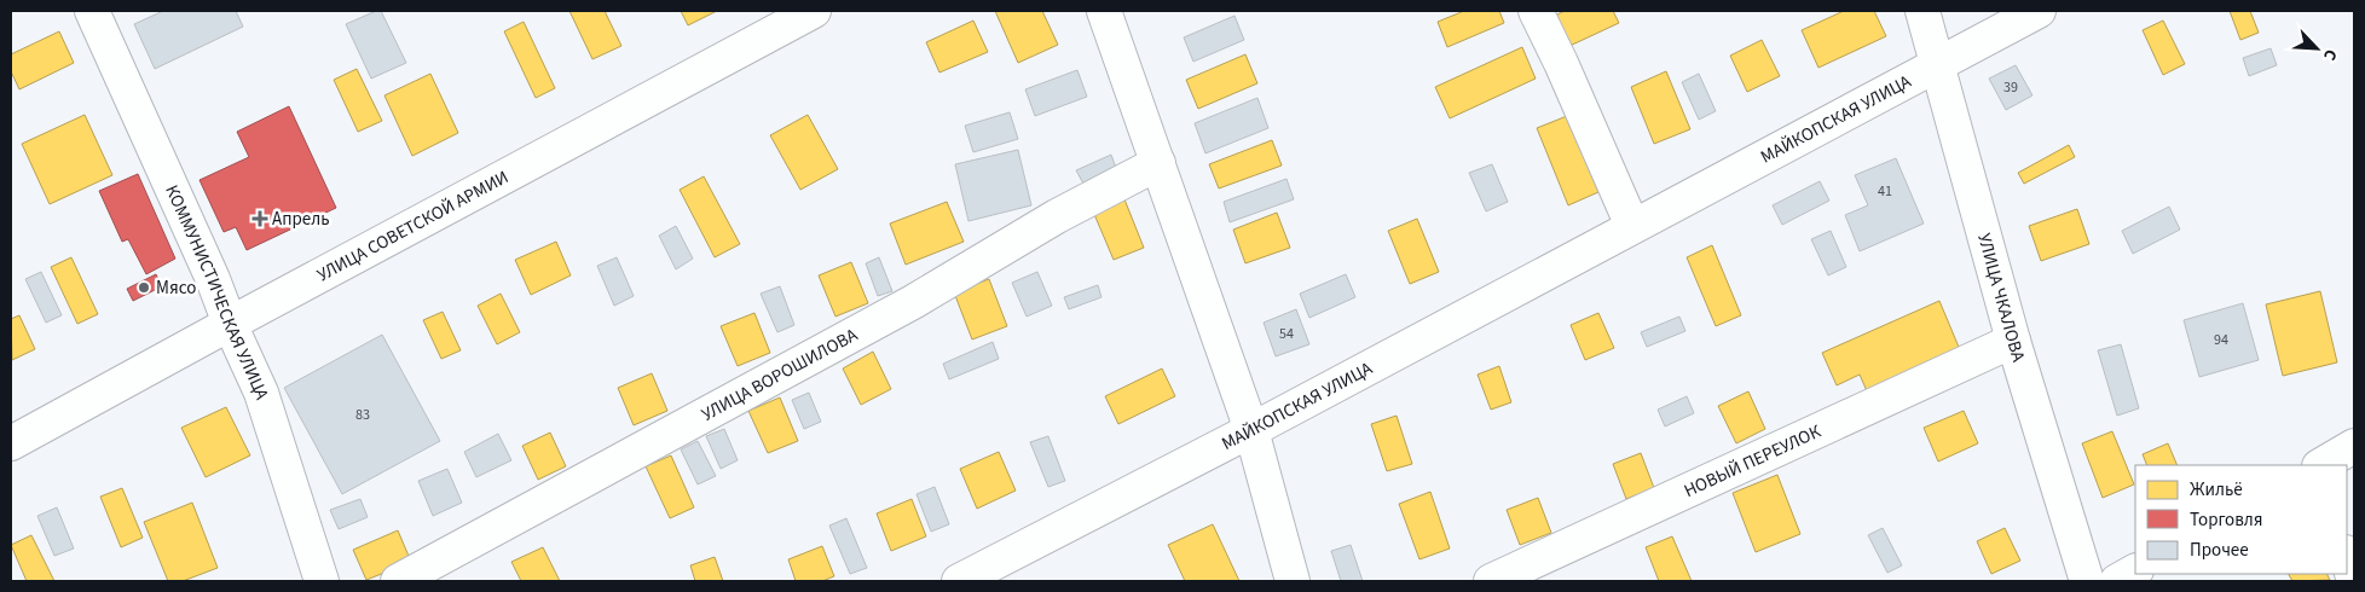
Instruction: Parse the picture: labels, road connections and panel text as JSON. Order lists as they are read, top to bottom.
{
  "streets": {
    "street": [
      "МАЙКОПСКАЯ УЛИЦА",
      "УЛИЦА СОВЕТСКОЙ АРМИИ",
      "КОММУНИСТИЧЕСКАЯ УЛИЦА",
      "УЛИЦА ЧКАЛОВА",
      "УЛИЦА ВОРОШИЛОВА",
      "НОВЫЙ ПЕРЕУЛОК"
    ]
  },
  "crossings": [
    ["МАЙКОПСКАЯ УЛИЦА", "УЛИЦА ЧКАЛОВА"],
    ["УЛИЦА СОВЕТСКОЙ АРМИИ", "КОММУНИСТИЧЕСКАЯ УЛИЦА"],
    ["УЛИЦА ЧКАЛОВА", "НОВЫЙ ПЕРЕУЛОК"]
  ],
  "places": {
    "health": ["Апрель"],
    "other": ["Мясо"]
  },
  "house_numbers": [
    "39",
    "41",
    "54",
    "94",
    "83"
  ],
  "legend": ["Жильё", "Торговля", "Прочее"],
  "north": "bottom right"
}
